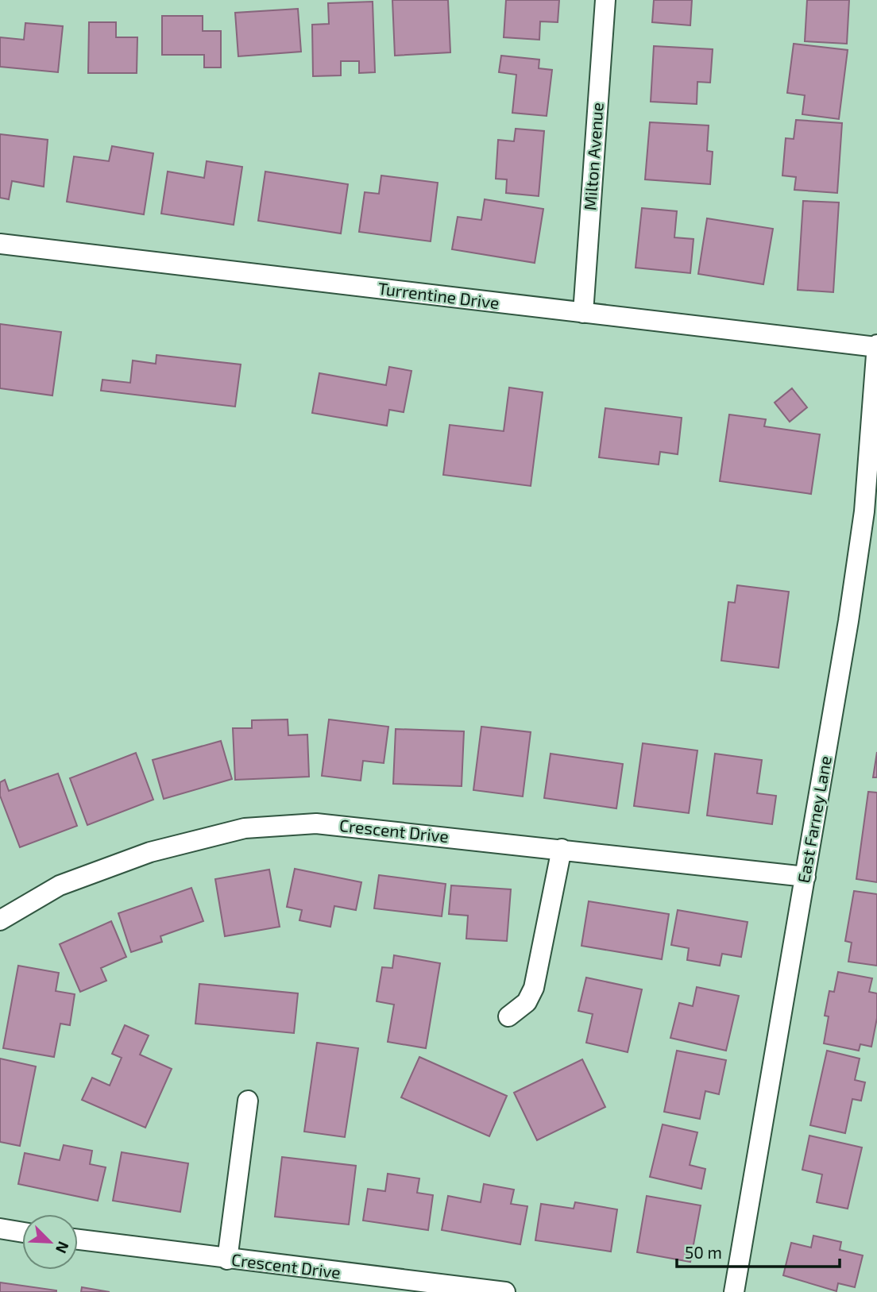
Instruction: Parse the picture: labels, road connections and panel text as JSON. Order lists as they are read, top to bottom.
{
  "streets": {
    "street": [
      "Milton Avenue",
      "Turrentine Drive",
      "East Farney Lane",
      "Crescent Drive"
    ]
  },
  "crossings": [
    ["Milton Avenue", "Turrentine Drive"],
    ["Turrentine Drive", "East Farney Lane"],
    ["East Farney Lane", "Crescent Drive"]
  ],
  "scale_bar": "50 m",
  "north": "bottom right"
}
